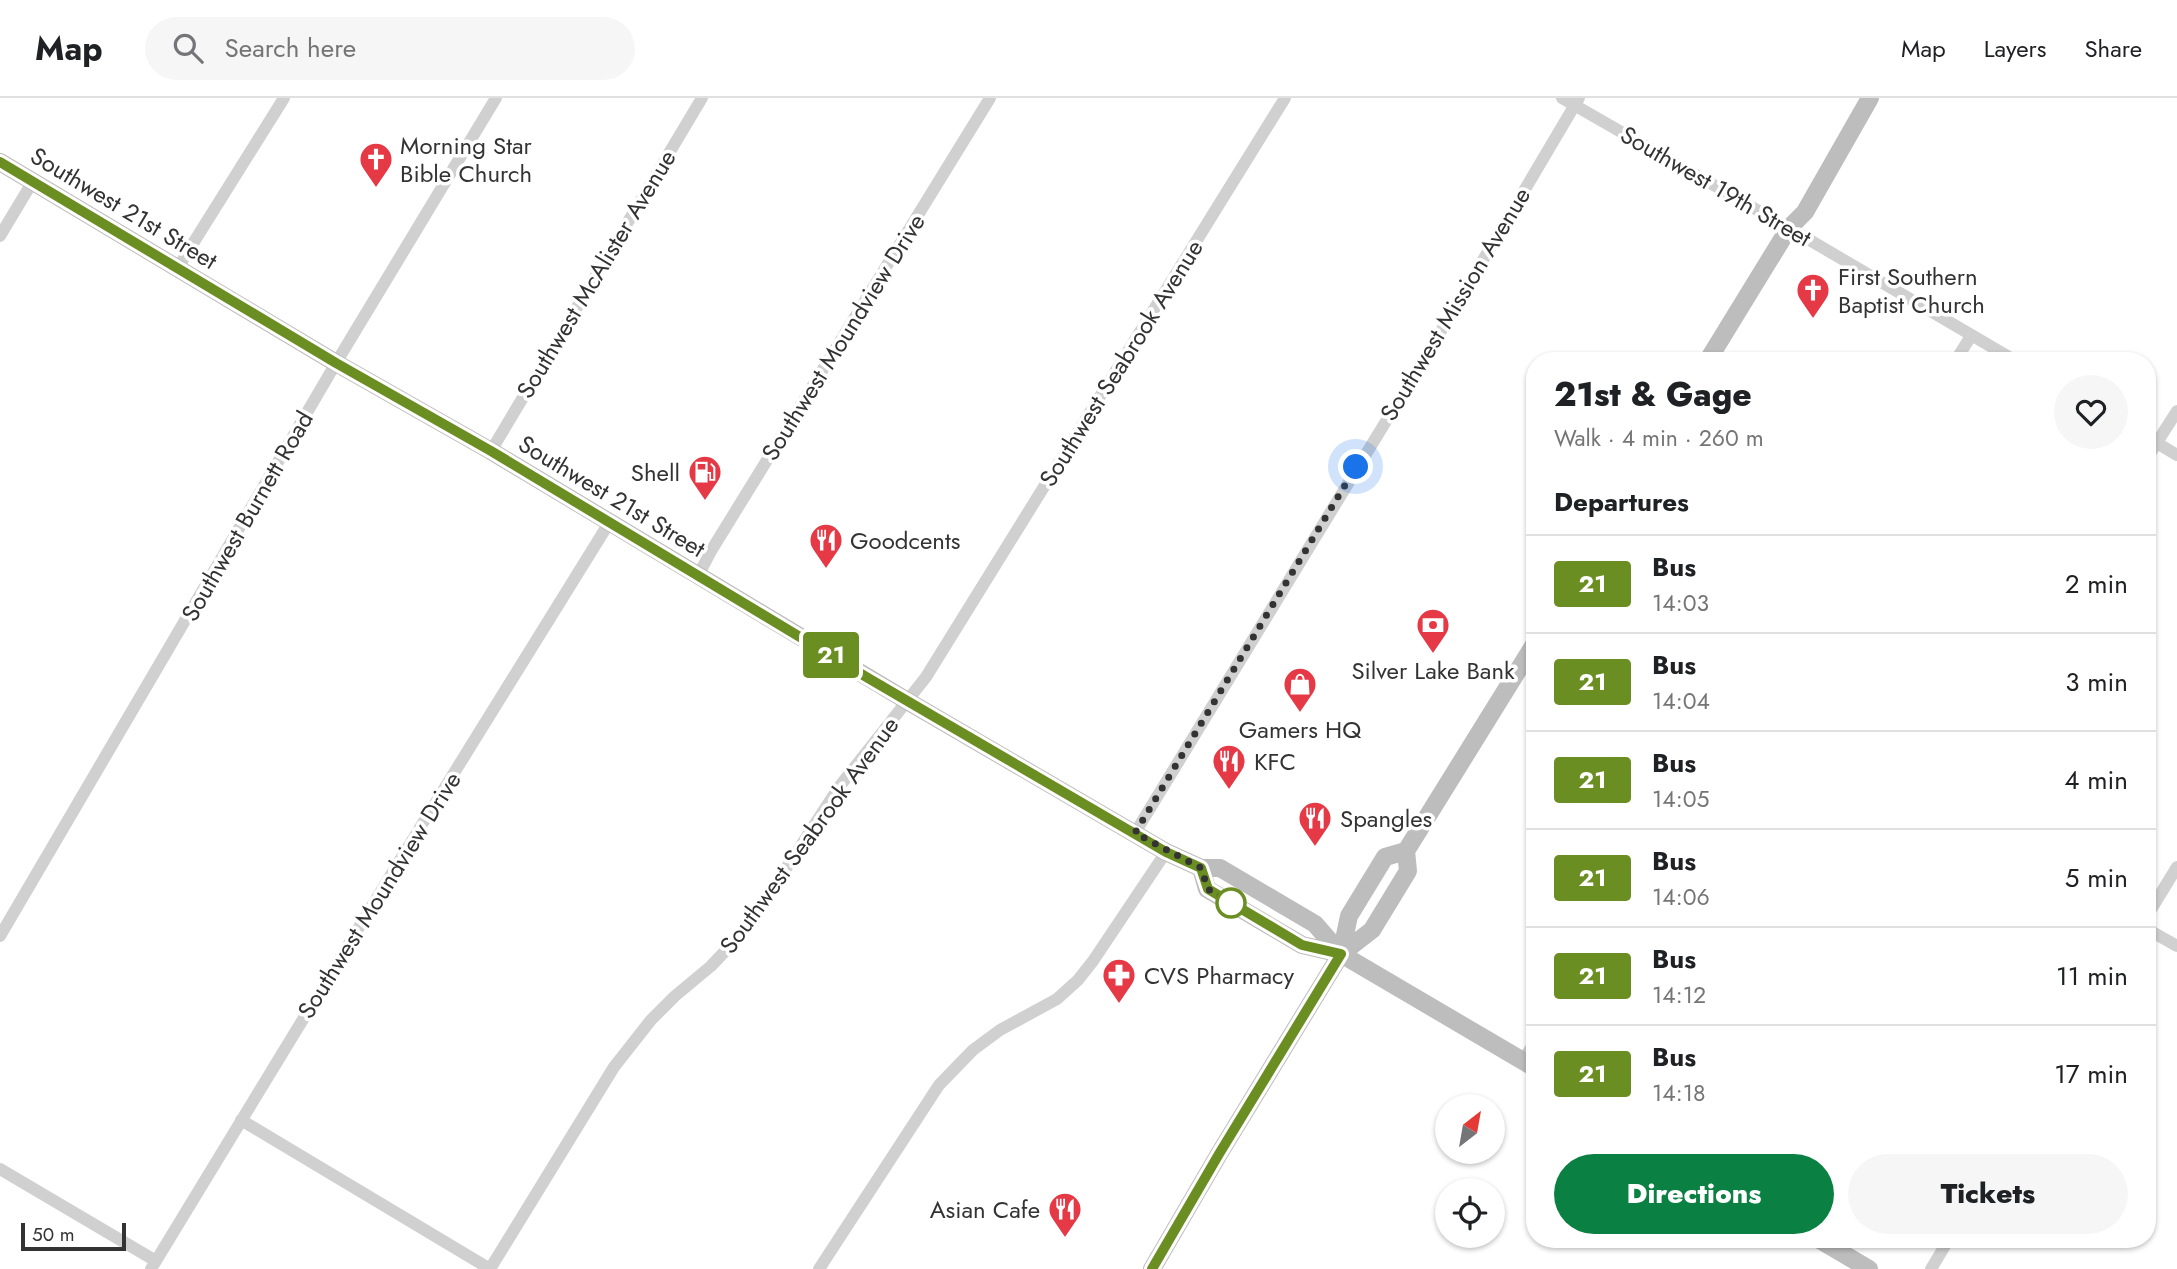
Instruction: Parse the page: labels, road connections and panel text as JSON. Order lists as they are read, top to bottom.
{
  "streets": {
    "main road": ["Southwest 21st Street"],
    "street": [
      "Southwest 19th Street",
      "Southwest McAlister Avenue",
      "Southwest Mission Avenue",
      "Southwest Moundview Drive",
      "Southwest Seabrook Avenue",
      "Southwest Burnett Road"
    ]
  },
  "crossings": [
    ["Southwest 19th Street", "Southwest Mission Avenue"],
    ["Southwest 21st Street", "Southwest McAlister Avenue"],
    ["Southwest 21st Street", "Southwest Mission Avenue"],
    ["Southwest 21st Street", "Southwest Moundview Drive"],
    ["Southwest 21st Street", "Southwest Seabrook Avenue"],
    ["Southwest 21st Street", "Southwest Burnett Road"]
  ],
  "places": {
    "church": ["Morning Star Bible Church", "First Southern Baptist Church"],
    "fuel station": ["Shell"],
    "restaurant": [
      "Goodcents",
      "KFC",
      "Spangles",
      "Asian Cafe"
    ],
    "bank": ["Silver Lake Bank"],
    "shop": ["Gamers HQ"],
    "pharmacy": ["CVS Pharmacy"]
  },
  "lines": ["bus line 21"],
  "scale_bar": "50 m",
  "north": "top right",
  "page": {
    "header": "Map",
    "search": "Search here",
    "nav": ["Map", "Layers", "Share"],
    "on_map": "21",
    "heading": [
      ["21st & Gage", "Walk · 4 min · 260 m"],
      "Departures"
    ],
    "list": [
      {
        "mark": "21",
        "name": "Bus",
        "note": "14:03",
        "value": "2 min"
      },
      {
        "mark": "21",
        "name": "Bus",
        "note": "14:04",
        "value": "3 min"
      },
      {
        "mark": "21",
        "name": "Bus",
        "note": "14:05",
        "value": "4 min"
      },
      {
        "mark": "21",
        "name": "Bus",
        "note": "14:06",
        "value": "5 min"
      },
      {
        "mark": "21",
        "name": "Bus",
        "note": "14:12",
        "value": "11 min"
      },
      {
        "mark": "21",
        "name": "Bus",
        "note": "14:18",
        "value": "17 min"
      }
    ],
    "buttons": ["Directions", "Tickets"],
    "scale": "50 m"
  }
}
